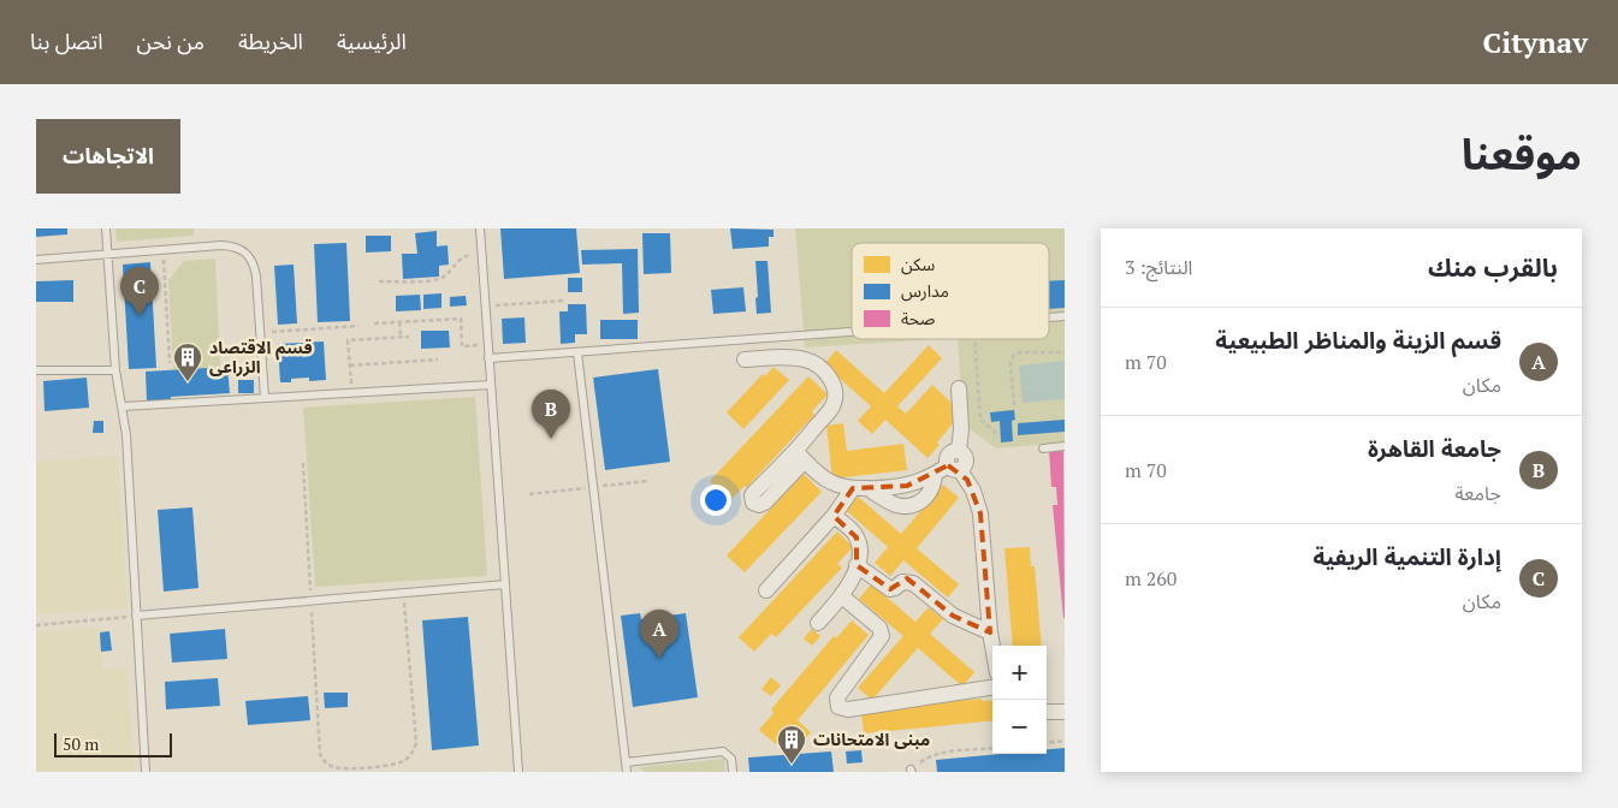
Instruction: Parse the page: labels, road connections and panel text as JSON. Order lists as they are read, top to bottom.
{
  "places": {
    "building": ["قسم الاقتصاد الزراعى", "مبنى الامتحانات"]
  },
  "legend": ["سكن", "مدارس", "صحة"],
  "scale_bar": "50 m",
  "page": {
    "header": "Citynav",
    "nav": [
      "الرئيسية",
      "الخريطة",
      "من نحن",
      "اتصل بنا"
    ],
    "title": "موقعنا",
    "buttons": "الاتجاهات",
    "heading": ["بالقرب منك", "النتائج: 3"],
    "pins": ["C", "B", "A"],
    "list": [
      {
        "mark": "A",
        "name": "قسم الزينة والمناظر الطبيعية",
        "note": "مكان",
        "value": "70 m"
      },
      {
        "mark": "B",
        "name": "جامعة القاهرة",
        "note": "جامعة",
        "value": "70 m"
      },
      {
        "mark": "C",
        "name": "إدارة التنمية الريفية",
        "note": "مكان",
        "value": "260 m"
      }
    ],
    "map_buttons": ["+", "−"],
    "scale": "50 m"
  }
}
